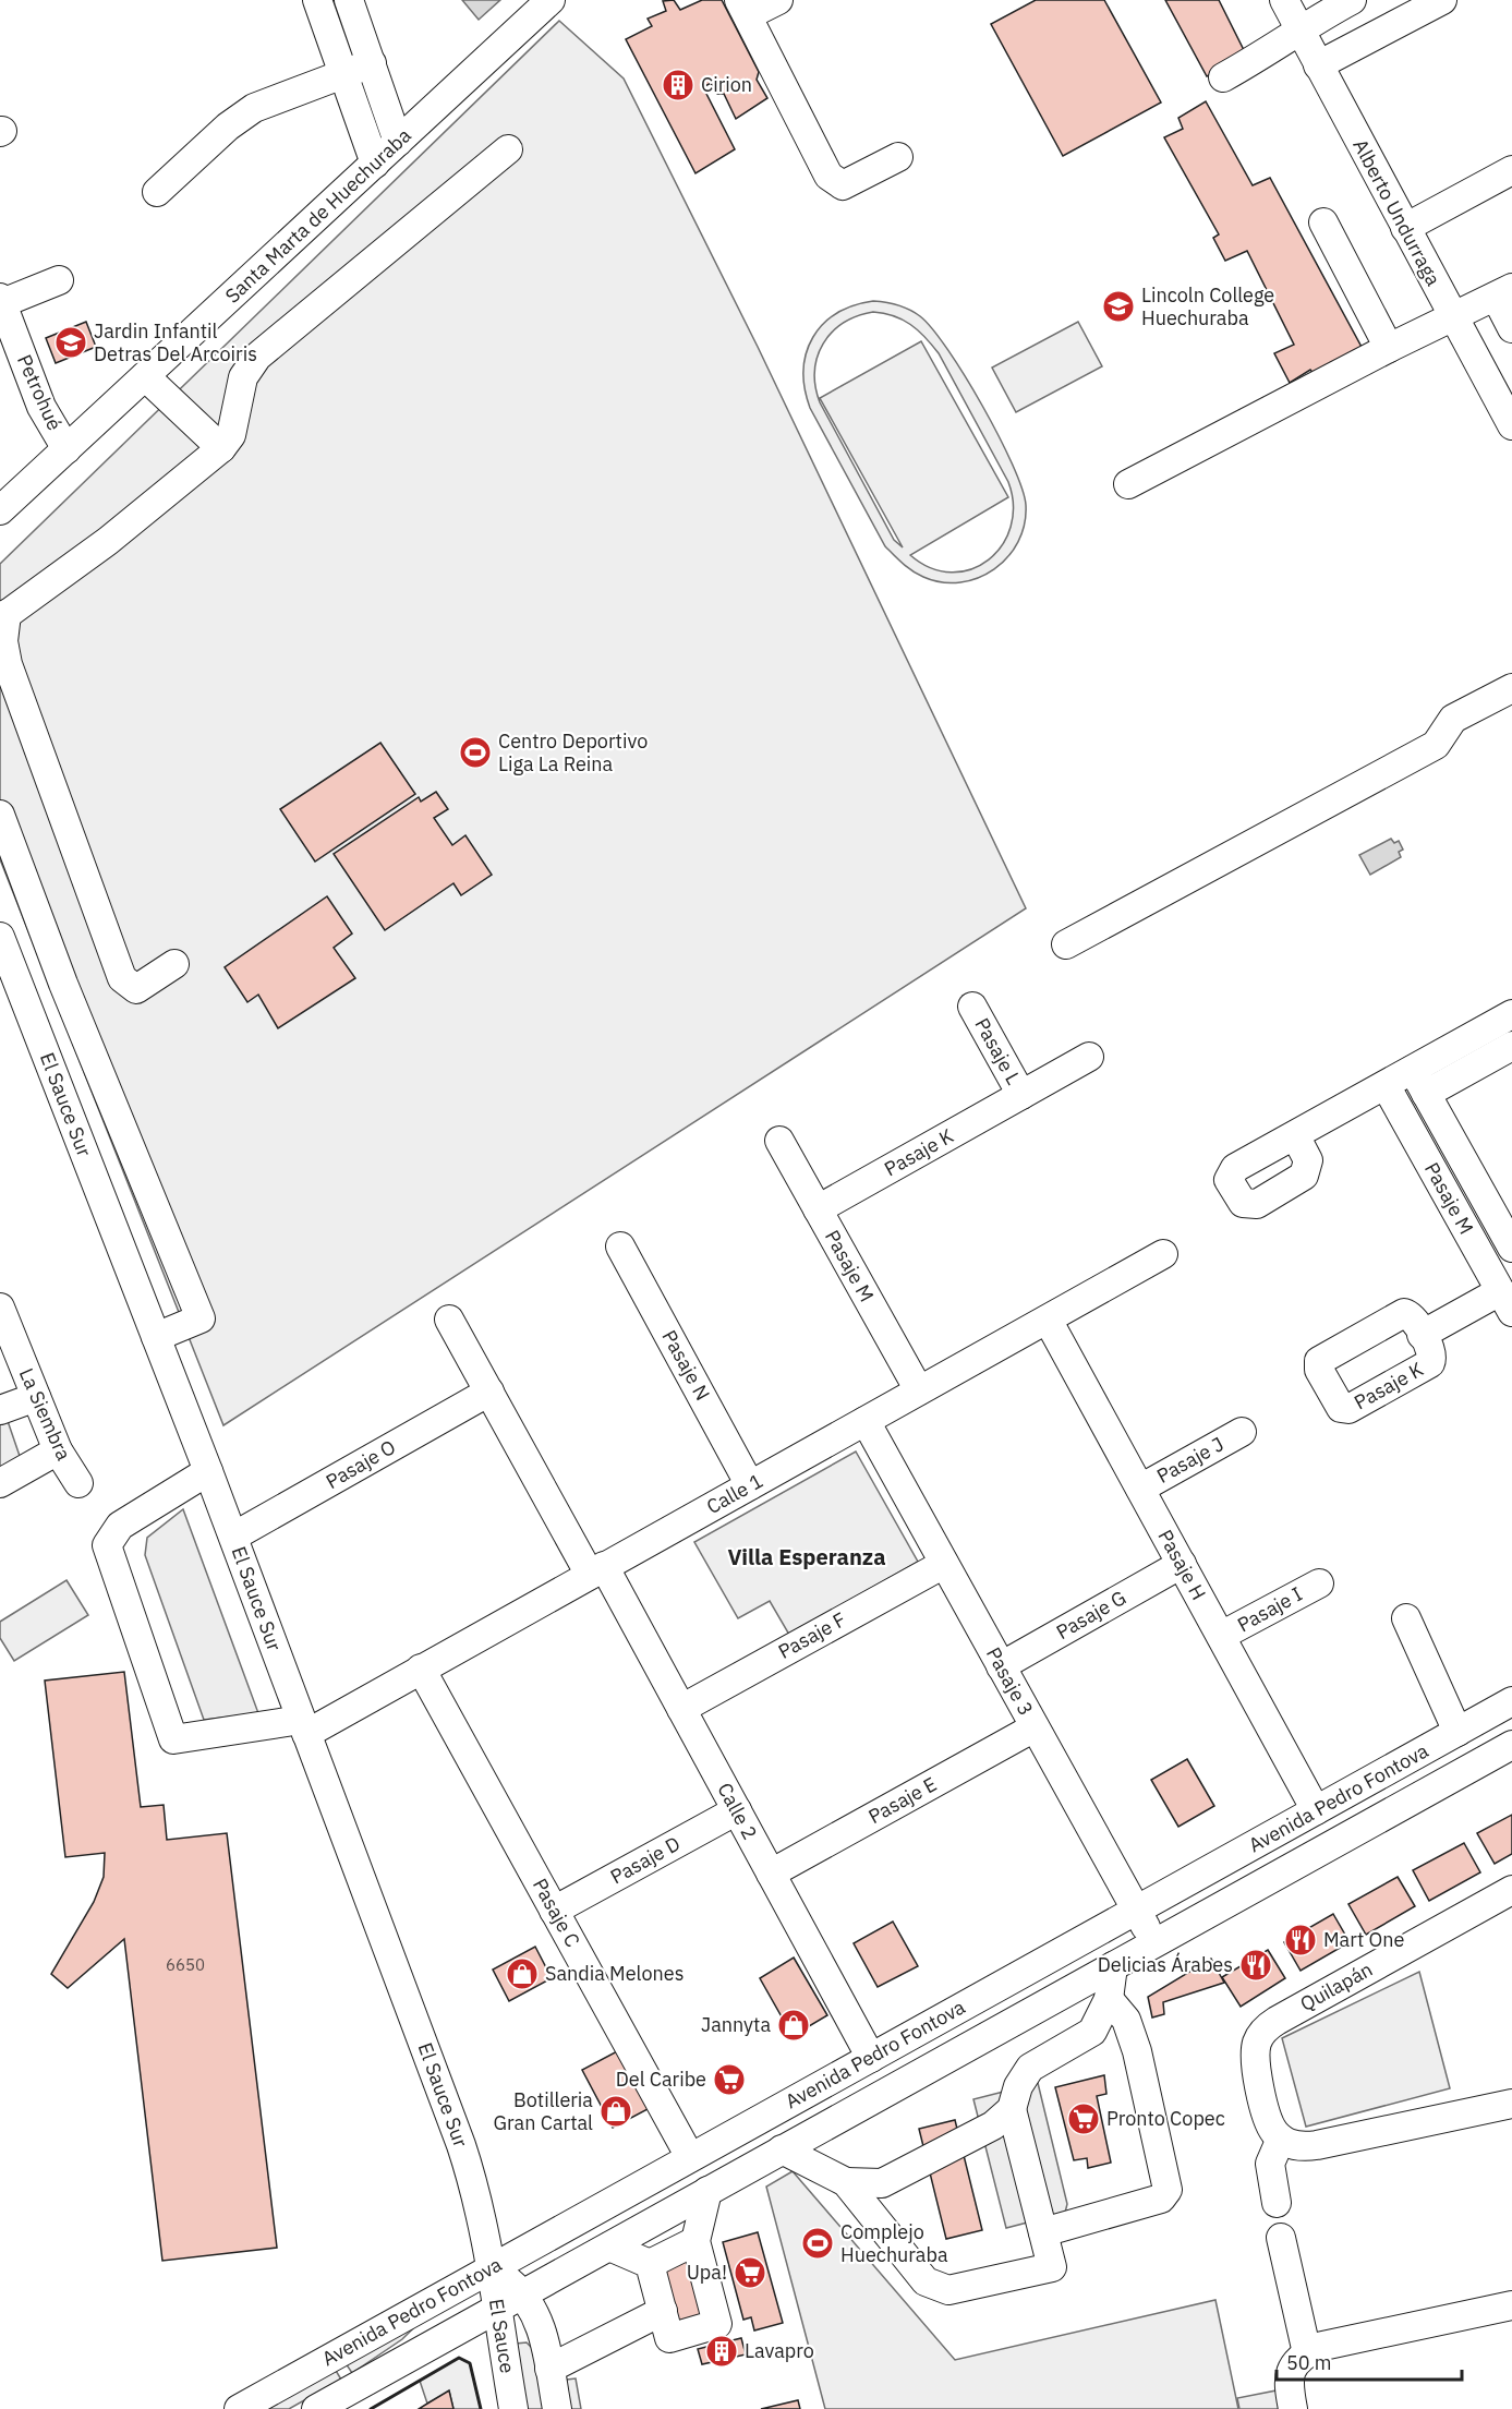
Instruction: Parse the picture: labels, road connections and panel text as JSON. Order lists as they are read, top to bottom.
{
  "streets": {
    "street": [
      "Alberto Undurraga",
      "Santa Marta de Huechuraba",
      "Petrohué",
      "Pasaje L",
      "El Sauce Sur",
      "Pasaje K",
      "Pasaje M",
      "Pasaje N",
      "La Siembra",
      "Pasaje J",
      "Pasaje O",
      "Calle 1",
      "Pasaje H",
      "Pasaje I",
      "Pasaje G",
      "Pasaje F",
      "Pasaje 3",
      "Avenida Pedro Fontova",
      "Pasaje E",
      "Calle 2",
      "Pasaje D",
      "Pasaje C",
      "Quilapán",
      "El Sauce"
    ]
  },
  "crossings": [
    ["Santa Marta de Huechuraba", "Petrohué"],
    ["Pasaje L", "Pasaje K"],
    ["El Sauce Sur", "Pasaje O"],
    ["El Sauce Sur", "Calle 1"],
    ["El Sauce Sur", "Avenida Pedro Fontova"],
    ["El Sauce Sur", "El Sauce"],
    ["Pasaje K", "Pasaje M"],
    ["Pasaje M", "Calle 1"],
    ["Pasaje N", "Calle 1"],
    ["Pasaje J", "Pasaje H"],
    ["Calle 1", "Pasaje H"],
    ["Calle 1", "Pasaje 3"],
    ["Calle 1", "Calle 2"],
    ["Calle 1", "Pasaje C"],
    ["Pasaje H", "Pasaje I"],
    ["Pasaje H", "Pasaje G"],
    ["Pasaje H", "Avenida Pedro Fontova"],
    ["Pasaje G", "Pasaje 3"],
    ["Pasaje F", "Pasaje 3"],
    ["Pasaje F", "Calle 2"],
    ["Pasaje 3", "Avenida Pedro Fontova"],
    ["Pasaje 3", "Pasaje E"],
    ["Avenida Pedro Fontova", "Calle 2"],
    ["Avenida Pedro Fontova", "Pasaje C"],
    ["Avenida Pedro Fontova", "El Sauce"],
    ["Pasaje E", "Calle 2"],
    ["Calle 2", "Pasaje D"],
    ["Pasaje D", "Pasaje C"]
  ],
  "districts": ["Villa Esperanza"],
  "places": {
    "building": ["Cirion", "Lavapro"],
    "school or university": ["Lincoln College Huechuraba", "Jardin Infantil Detras Del Arcoiris"],
    "sports": ["Centro Deportivo Liga La Reina", "Complejo Huechuraba"],
    "restaurant": ["Mart One", "Delicias Árabes"],
    "shop": ["Sandia Melones", "Jannyta", "Botilleria Gran Cartal"],
    "supermarket": ["Del Caribe", "Pronto Copec", "Upa!"]
  },
  "house_numbers": ["6650"],
  "scale_bar": "50 m"
}
